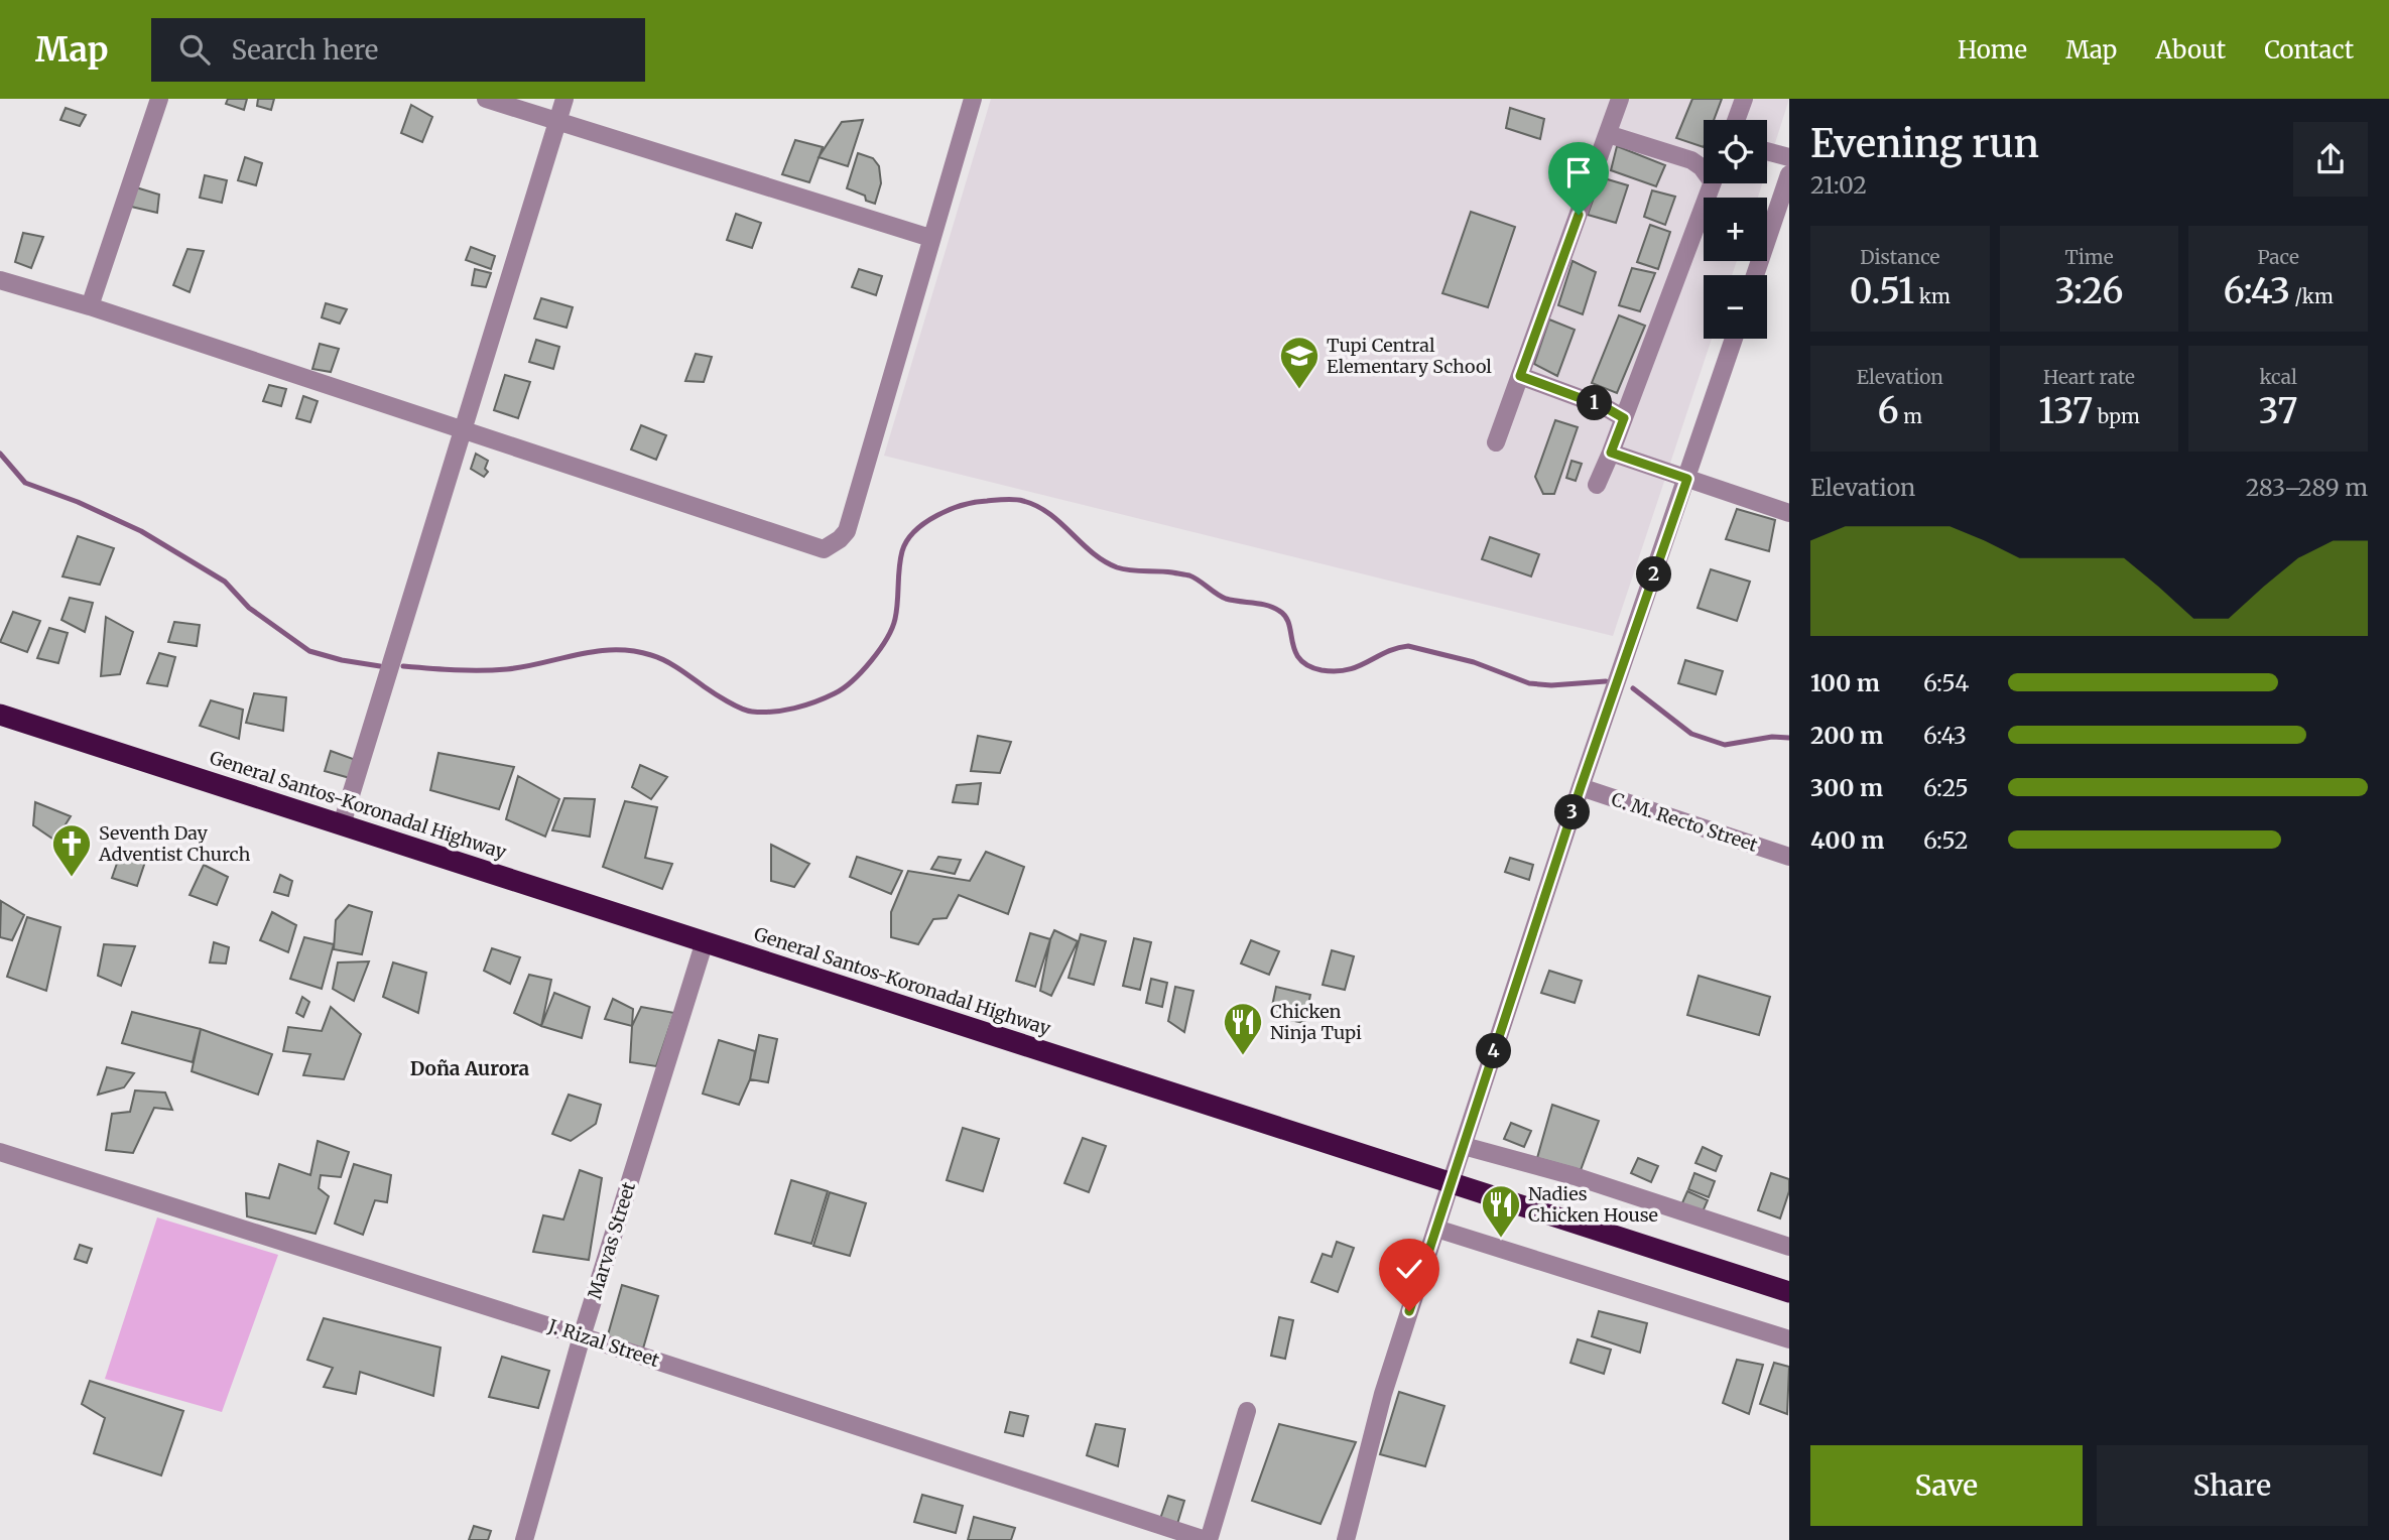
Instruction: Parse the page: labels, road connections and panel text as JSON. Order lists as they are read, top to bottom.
{
  "streets": {
    "highway": ["General Santos-Koronadal Highway"],
    "street": ["C. M. Recto Street", "Marvas Street", "J. Rizal Street"]
  },
  "crossings": [
    ["General Santos-Koronadal Highway", "Marvas Street"],
    ["Marvas Street", "J. Rizal Street"]
  ],
  "districts": ["Doña Aurora"],
  "places": {
    "school or university": ["Tupi Central Elementary School"],
    "church": ["Seventh Day Adventist Church"],
    "restaurant": ["Chicken Ninja Tupi", "Nadies Chicken House"]
  },
  "page": {
    "header": "Map",
    "search": "Search here",
    "nav": [
      "Home",
      "Map",
      "About",
      "Contact"
    ],
    "heading": ["Evening run", "21:02"],
    "map_buttons": ["+", "−"],
    "stats": [
      ["Distance", "0.51 km"],
      ["Time", "3:26"],
      ["Pace", "6:43 /km"],
      ["Elevation", "6 m"],
      ["Heart rate", "137 bpm"],
      ["kcal", "37"]
    ],
    "pins": [
      "1",
      "2",
      "3",
      "4"
    ],
    "chart": ["Elevation", "283–289 m"],
    "list": [
      {
        "name": "100 m",
        "note": "6:54"
      },
      {
        "name": "200 m",
        "note": "6:43"
      },
      {
        "name": "300 m",
        "note": "6:25"
      },
      {
        "name": "400 m",
        "note": "6:52"
      }
    ],
    "buttons": ["Save", "Share"]
  }
}
